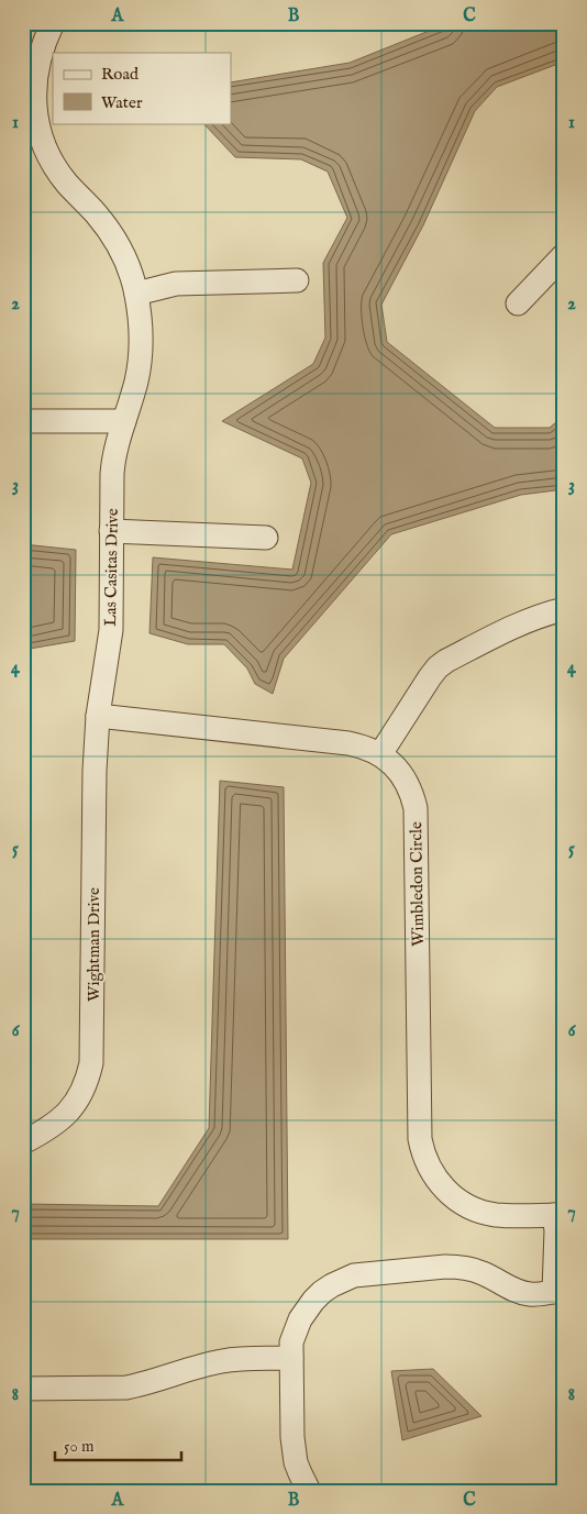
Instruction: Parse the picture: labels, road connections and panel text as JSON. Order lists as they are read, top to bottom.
{
  "streets": {
    "street": ["Las Casitas Drive", "Wimbledon Circle", "Wightman Drive"]
  },
  "crossings": [
    ["Las Casitas Drive", "Wimbledon Circle"],
    ["Las Casitas Drive", "Wightman Drive"],
    ["Wimbledon Circle", "Wightman Drive"]
  ],
  "legend": ["Road", "Water"],
  "scale_bar": "50 m",
  "grid": {
    "columns": ["A", "B", "C"],
    "rows": [
      "1",
      "2",
      "3",
      "4",
      "5",
      "6",
      "7",
      "8"
    ]
  }
}
